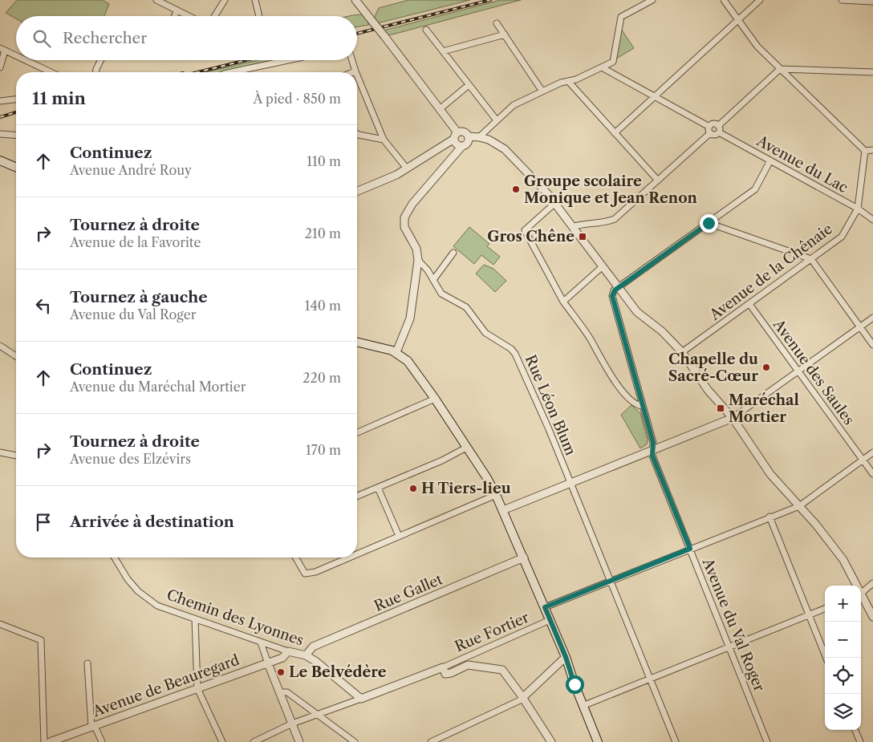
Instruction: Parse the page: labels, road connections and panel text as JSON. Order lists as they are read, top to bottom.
{
  "streets": {
    "street": [
      "Avenue du Lac",
      "Avenue de la Chênaie",
      "Avenue des Saules",
      "Rue Léon Blum",
      "Rue Gallet",
      "Chemin des Lyonnes",
      "Avenue du Val Roger",
      "Rue Fortier",
      "Avenue de Beauregard"
    ]
  },
  "crossings": [
    ["Avenue du Lac", "Avenue de la Chênaie"],
    ["Avenue de la Chênaie", "Avenue des Saules"],
    ["Rue Gallet", "Chemin des Lyonnes"],
    ["Chemin des Lyonnes", "Avenue de Beauregard"]
  ],
  "places": {
    "other": [
      "Groupe scolaire Monique et Jean Renon",
      "Chapelle du Sacré-Cœur",
      "H Tiers-lieu",
      "Le Belvédère"
    ],
    "transit": ["Gros Chêne", "Maréchal Mortier"]
  },
  "page": {
    "search": "Rechercher",
    "heading": ["11 min", "À pied · 850 m"],
    "list": [
      ["Continuez", "Avenue André Rouy", "110 m"],
      ["Tournez à droite", "Avenue de la Favorite", "210 m"],
      ["Tournez à gauche", "Avenue du Val Roger", "140 m"],
      ["Continuez", "Avenue du Maréchal Mortier", "220 m"],
      ["Tournez à droite", "Avenue des Elzévirs", "170 m"],
      "Arrivée à destination"
    ],
    "map_buttons": ["+", "−"]
  }
}
